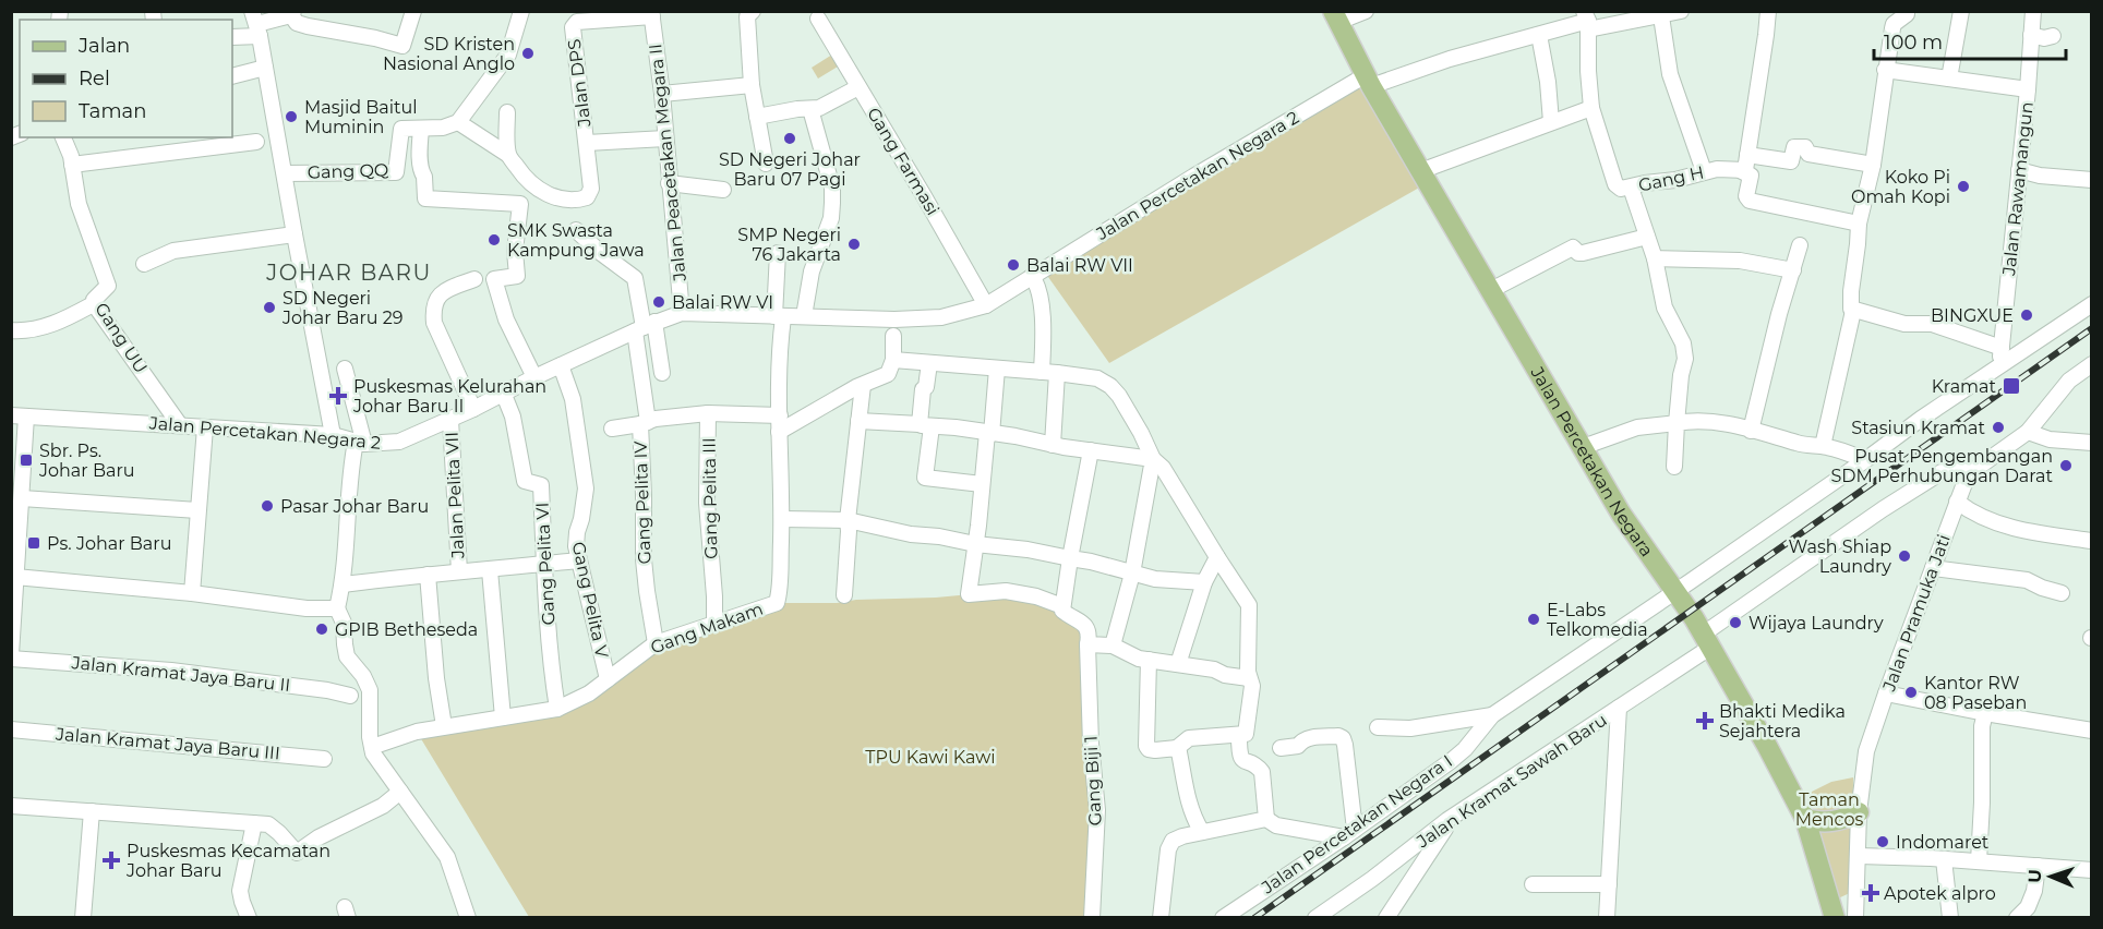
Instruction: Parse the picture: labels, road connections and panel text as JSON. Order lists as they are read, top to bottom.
{
  "streets": {
    "main road": ["Jalan Percetakan Negara"],
    "street": [
      "Jalan DPS",
      "Gang Farmasi",
      "Jalan Peacetakan Megara II",
      "Gang QQ",
      "Jalan Percetakan Negara 2",
      "Gang H",
      "Jalan Rawamangun",
      "Gang UU",
      "Jalan Pelita VII",
      "Gang Pelita III",
      "Gang Pelita IV",
      "Gang Pelita VI",
      "Gang Pelita V",
      "Jalan Pramuka Jati",
      "Gang Makam",
      "Jalan Kramat Jaya Baru II",
      "Jalan Kramat Jaya Baru III",
      "Gang Biji 1",
      "Jalan Kramat Sawah Baru",
      "Jalan Percetakan Negara I"
    ]
  },
  "crossings": [
    ["Jalan DPS", "Jalan Peacetakan Megara II"],
    ["Gang Farmasi", "Jalan Percetakan Negara 2"],
    ["Jalan Peacetakan Megara II", "Jalan Percetakan Negara 2"],
    ["Jalan Percetakan Negara 2", "Gang H"],
    ["Jalan Percetakan Negara 2", "Gang UU"],
    ["Jalan Percetakan Negara 2", "Jalan Percetakan Negara"],
    ["Jalan Percetakan Negara 2", "Jalan Pelita VII"],
    ["Jalan Percetakan Negara 2", "Gang Pelita VI"],
    ["Jalan Percetakan Negara 2", "Gang Pelita V"],
    ["Jalan Percetakan Negara 2", "Gang Makam"],
    ["Jalan Rawamangun", "Jalan Percetakan Negara I"],
    ["Jalan Percetakan Negara", "Jalan Kramat Sawah Baru"],
    ["Jalan Percetakan Negara", "Jalan Percetakan Negara I"],
    ["Jalan Pelita VII", "Gang Makam"],
    ["Gang Pelita III", "Gang Pelita IV"],
    ["Gang Pelita III", "Gang Makam"],
    ["Gang Pelita IV", "Gang Makam"],
    ["Gang Pelita VI", "Gang Makam"],
    ["Gang Pelita V", "Gang Makam"],
    ["Jalan Pramuka Jati", "Jalan Kramat Sawah Baru"]
  ],
  "districts": ["JOHAR BARU"],
  "parks": ["TPU Kawi Kawi", "Taman Mencos"],
  "places": {
    "other": [
      "SD Kristen Nasional Anglo",
      "Masjid Baitul Muminin",
      "SD Negeri Johar Baru 07 Pagi",
      "Koko Pi Omah Kopi",
      "SMK Swasta Kampung Jawa",
      "SMP Negeri 76 Jakarta",
      "Balai RW VII",
      "Balai RW VI",
      "SD Negeri Johar Baru 29",
      "BINGXUE",
      "Stasiun Kramat",
      "Pusat Pengembangan SDM Perhubungan Darat",
      "Pasar Johar Baru",
      "Wash Shiap Laundry",
      "E-Labs Telkomedia",
      "Wijaya Laundry",
      "GPIB Betheseda",
      "Kantor RW 08 Paseban",
      "Indomaret"
    ],
    "transit": ["Kramat", "Sbr. Ps. Johar Baru", "Ps. Johar Baru"],
    "health": [
      "Puskesmas Kelurahan Johar Baru II",
      "Bhakti Medika Sejahtera",
      "Puskesmas Kecamatan Johar Baru",
      "Apotek alpro"
    ]
  },
  "legend": ["Jalan", "Rel", "Taman"],
  "scale_bar": "100 m",
  "north": "left"
}
